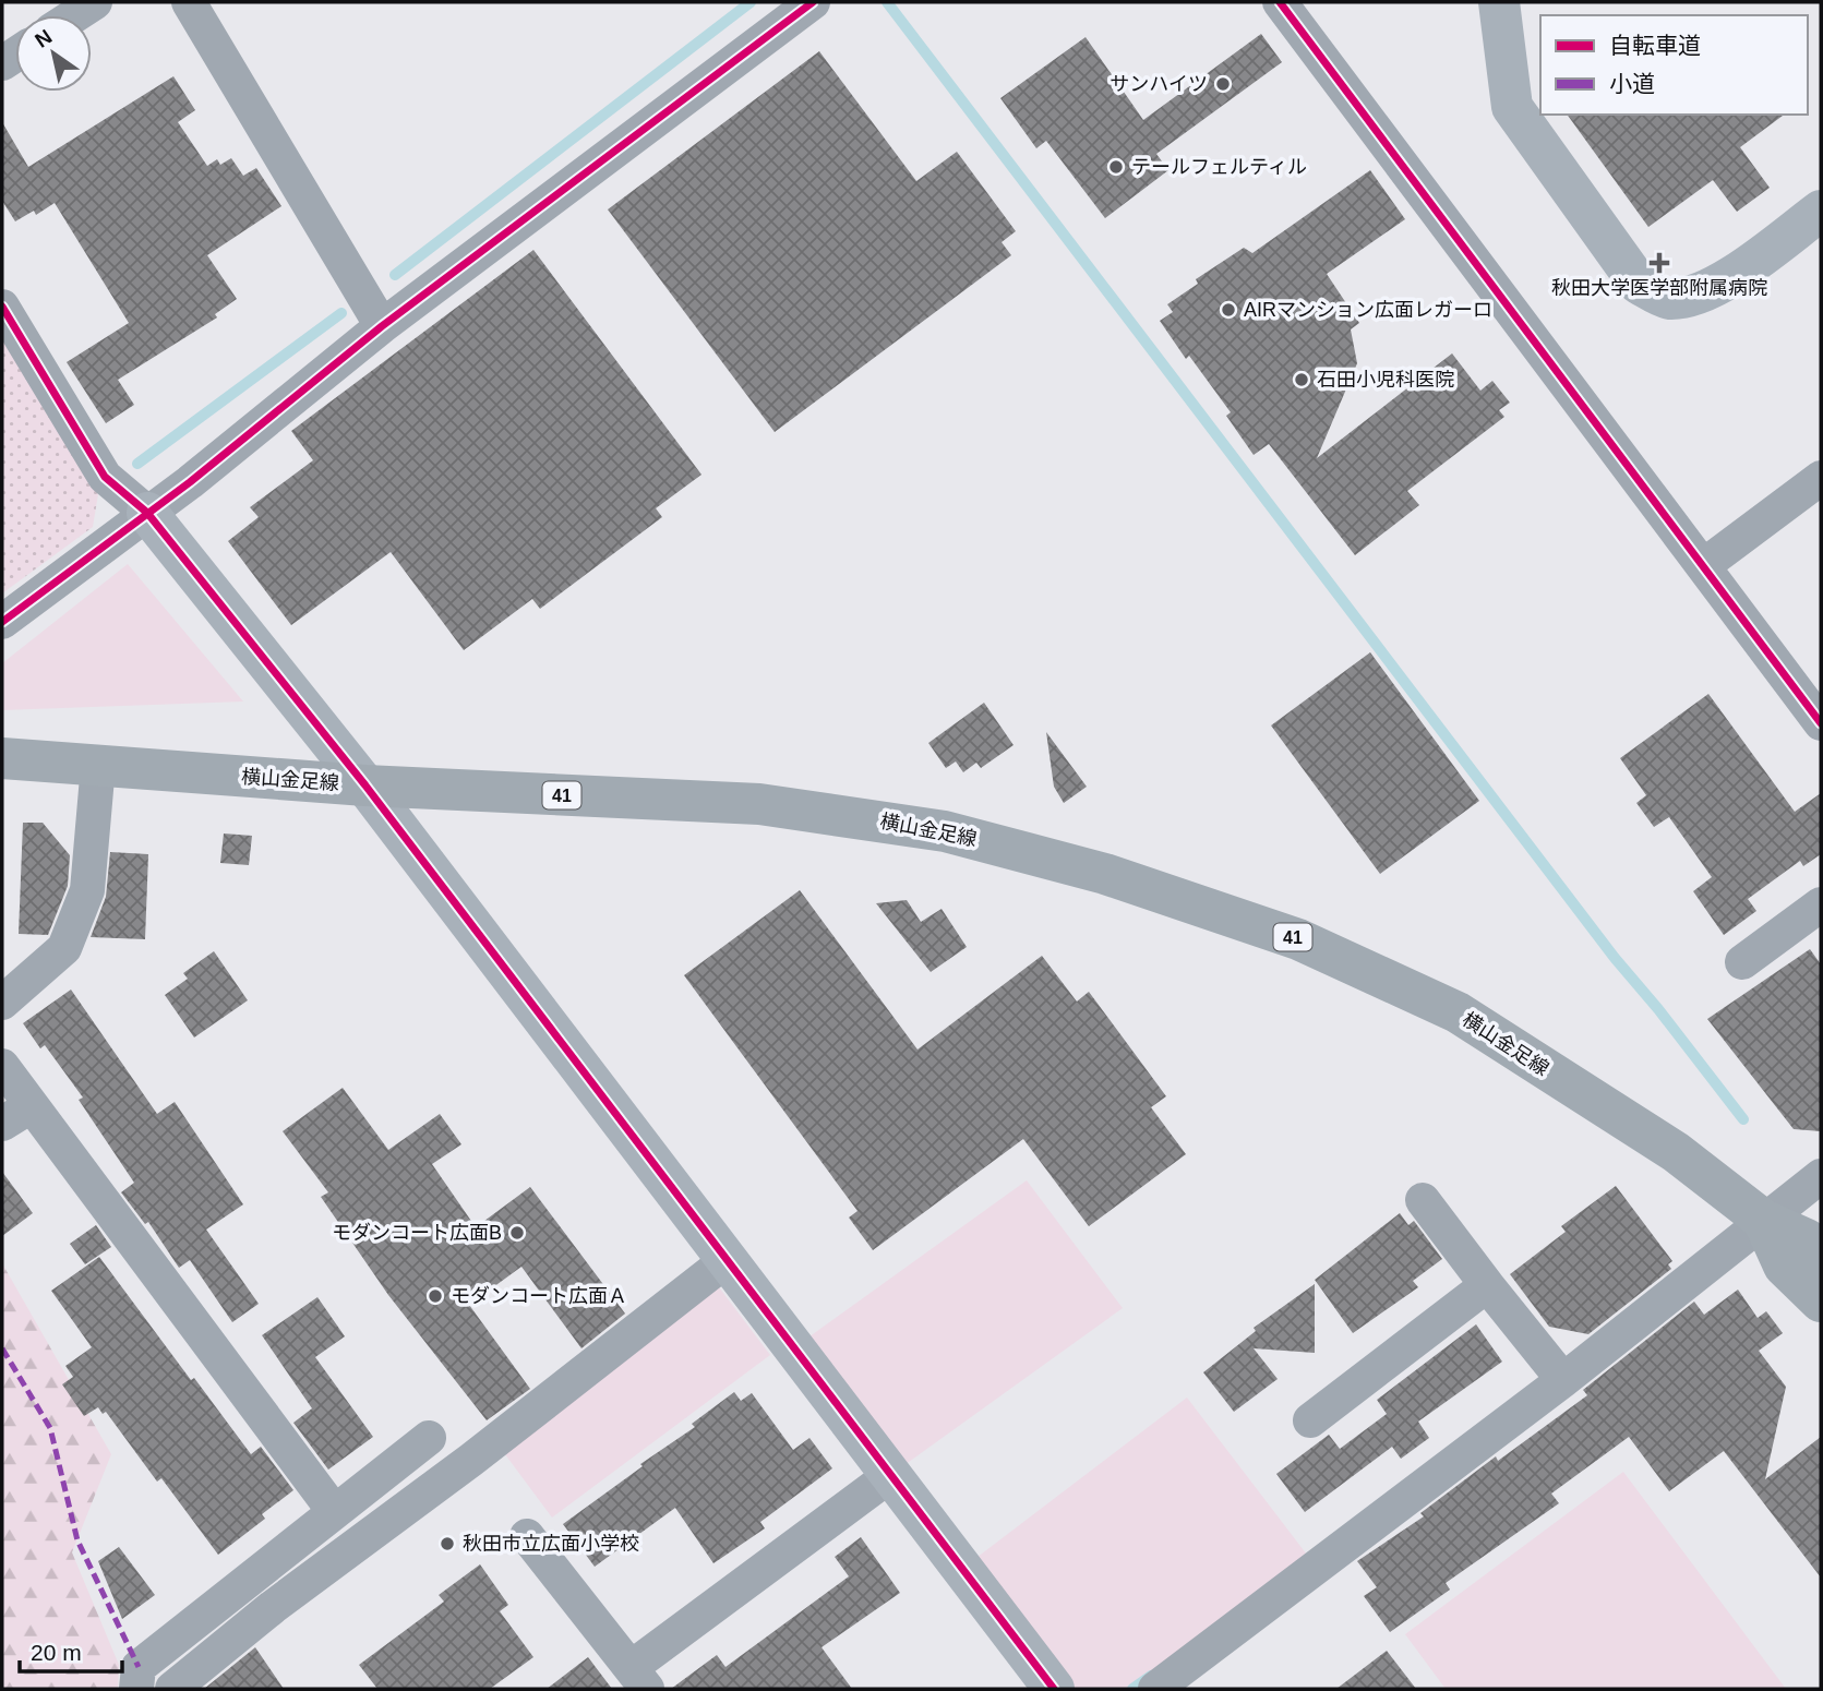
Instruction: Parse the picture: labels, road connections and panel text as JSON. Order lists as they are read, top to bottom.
{
  "streets": {
    "main road": ["横山金足線", "41"]
  },
  "places": {
    "other": [
      "サンハイツ",
      "テールフェルティル",
      "AIRマンション広面レガーロ",
      "石田小児科医院",
      "モダンコート広面B",
      "モダンコート広面Ａ",
      "秋田市立広面小学校"
    ],
    "health": ["秋田大学医学部附属病院"]
  },
  "legend": ["自転車道", "小道"],
  "scale_bar": "20 m",
  "north": "top left"
}
